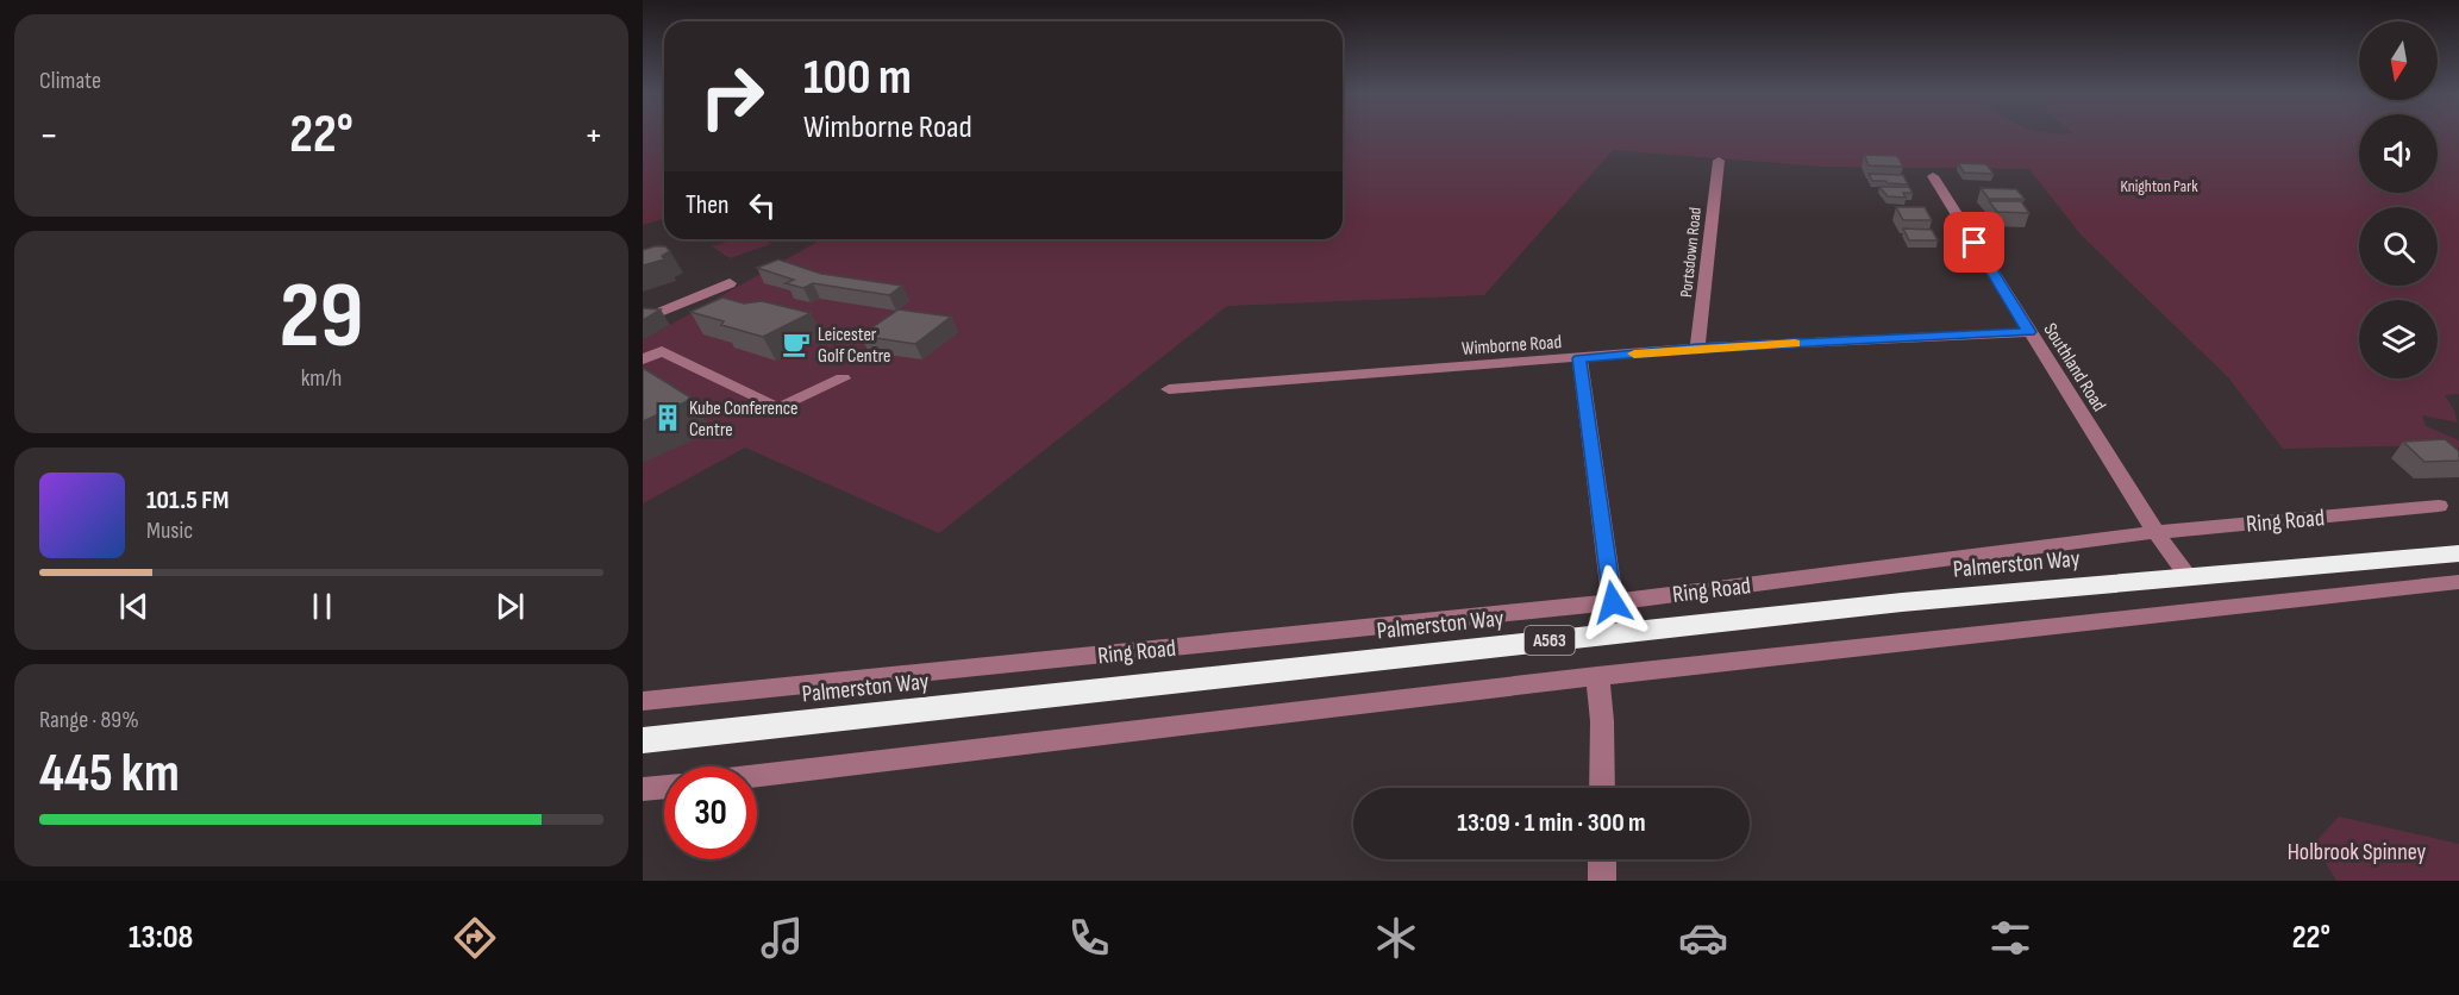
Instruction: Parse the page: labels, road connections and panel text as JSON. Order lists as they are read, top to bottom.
{
  "streets": {
    "highway": ["Palmerston Way", "A563"],
    "street": [
      "Portsdown Road",
      "Wimborne Road",
      "Southland Road",
      "Ring Road"
    ]
  },
  "crossings": [
    ["Portsdown Road", "Wimborne Road"],
    ["Wimborne Road", "Southland Road"],
    ["Southland Road", "Ring Road"],
    ["Southland Road", "Palmerston Way"]
  ],
  "parks": ["Knighton Park", "Holbrook Spinney"],
  "places": {
    "cafe": ["Leicester Golf Centre"],
    "building": ["Kube Conference Centre"]
  },
  "north": "bottom",
  "page": {
    "tile": [
      "Climate",
      ["29", "km/h"],
      ["Range · 89%", "445 km"]
    ],
    "turn": ["100 m", "Wimborne Road"],
    "heat": ["−", "22°", "+"],
    "then": "Then",
    "song": ["101.5 FM", "Music"],
    "limit": "30",
    "trip": "13:09 · 1 min · 300 m",
    "tabs": ["13:08", "22°"]
  }
}
